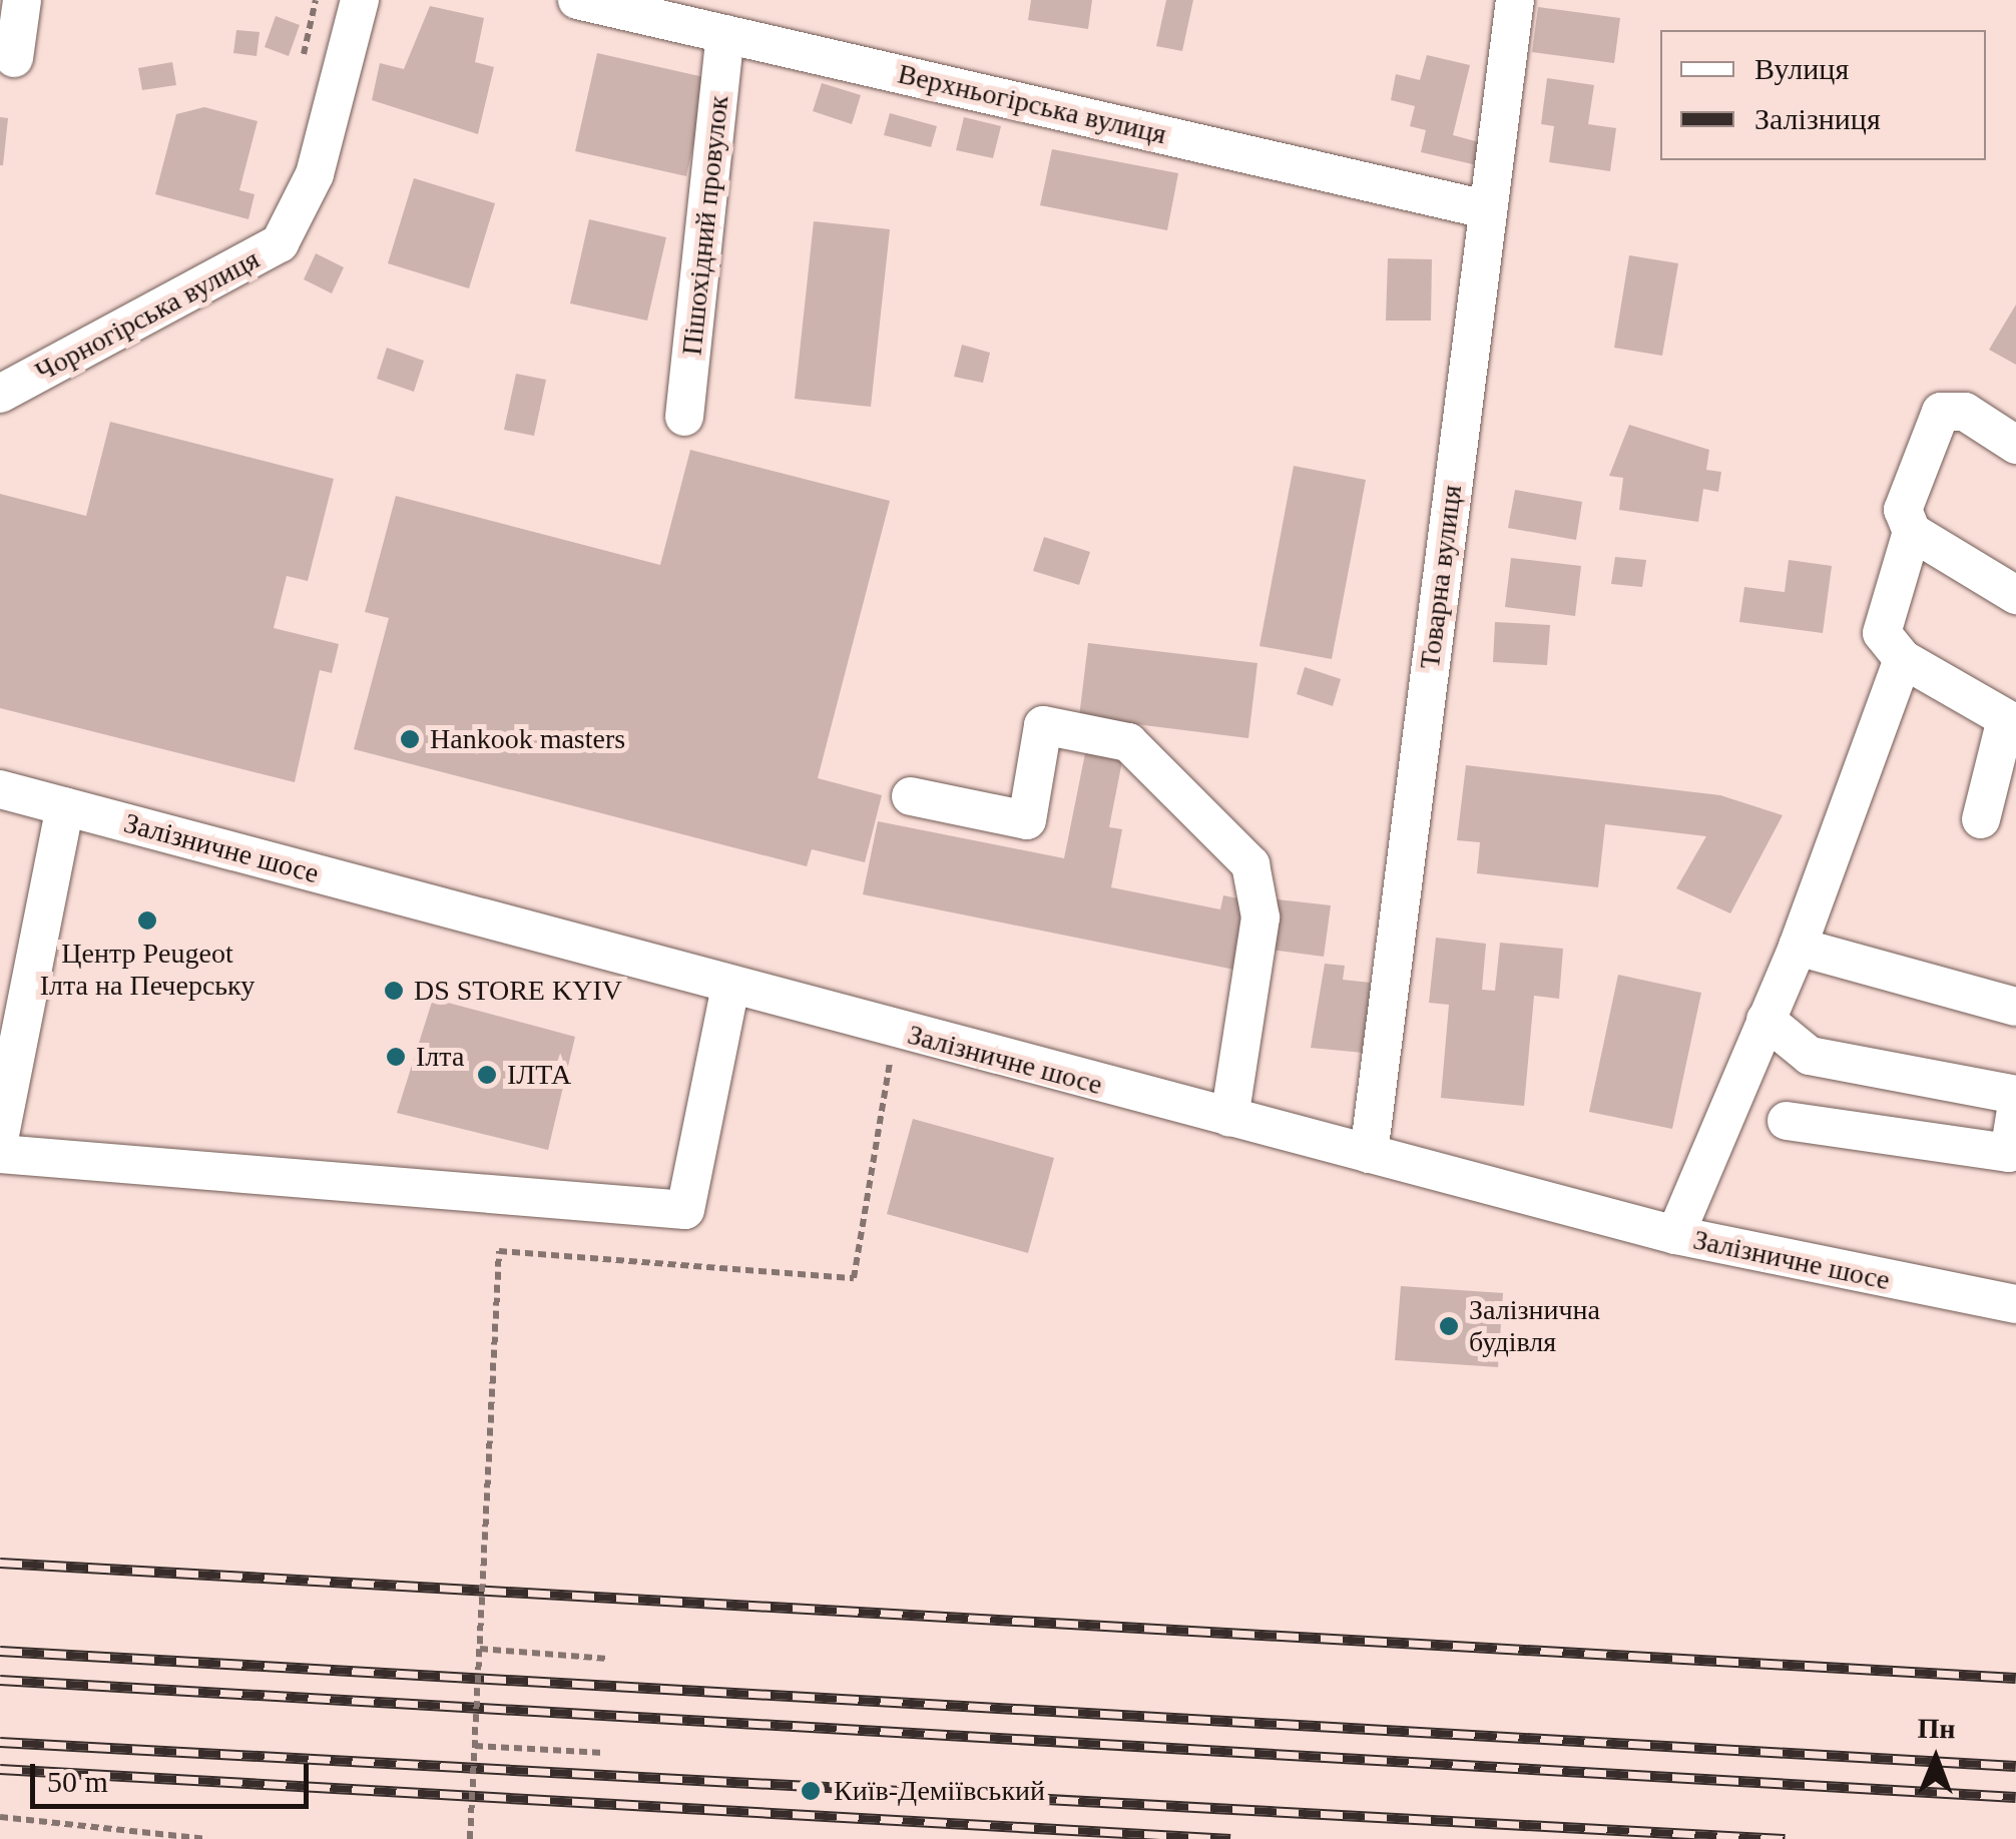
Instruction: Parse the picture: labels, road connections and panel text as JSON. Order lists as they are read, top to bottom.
{
  "streets": {
    "street": [
      "Верхньогірська вулиця",
      "Пішохідний провулок",
      "Чорногірська вулиця",
      "Товарна вулиця",
      "Залізничне шосе"
    ]
  },
  "crossings": [
    ["Верхньогірська вулиця", "Пішохідний провулок"],
    ["Верхньогірська вулиця", "Товарна вулиця"],
    ["Товарна вулиця", "Залізничне шосе"]
  ],
  "places": [
    "Hankook masters",
    "Центр Peugeot Ілта на Печерську",
    "DS STORE KYIV",
    "Ілта",
    "ІЛТА",
    "Залізнична будівля",
    "Київ-Деміївський"
  ],
  "legend": ["Вулиця", "Залізниця"],
  "scale_bar": "50 m",
  "north": "top"
}
